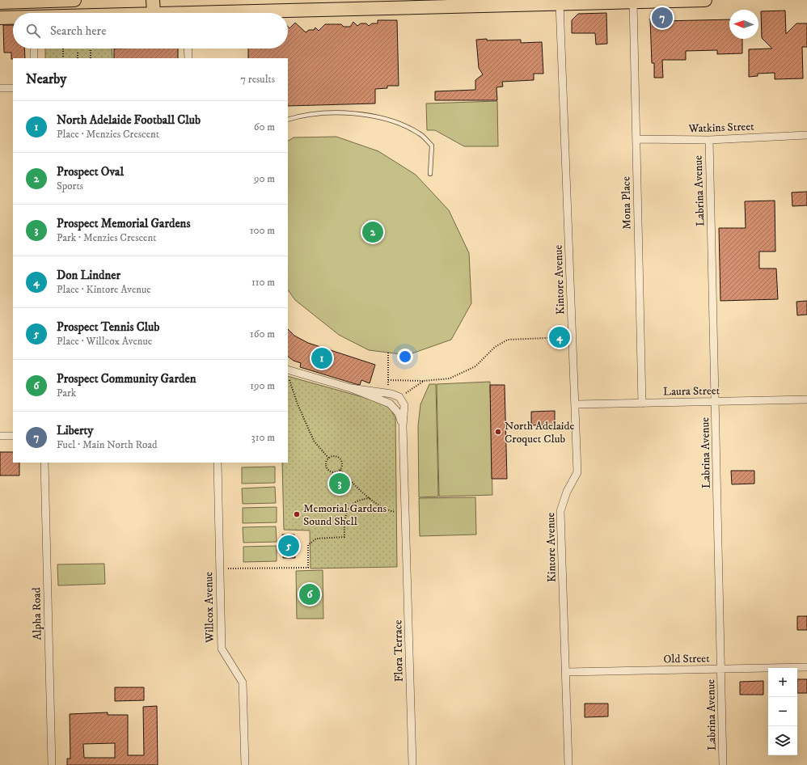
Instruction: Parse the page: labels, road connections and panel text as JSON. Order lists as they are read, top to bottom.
{
  "streets": {
    "street": [
      "Watkins Street",
      "Labrina Avenue",
      "Mona Place",
      "Kintore Avenue",
      "Laura Street",
      "Willcox Avenue",
      "Alpha Road",
      "Flora Terrace",
      "Old Street"
    ]
  },
  "crossings": [
    ["Watkins Street", "Labrina Avenue"],
    ["Watkins Street", "Mona Place"],
    ["Labrina Avenue", "Laura Street"],
    ["Labrina Avenue", "Old Street"],
    ["Mona Place", "Laura Street"],
    ["Kintore Avenue", "Laura Street"],
    ["Kintore Avenue", "Old Street"]
  ],
  "places": ["North Adelaide Croquet Club", "Memorial Gardens Sound Shell"],
  "north": "left",
  "page": {
    "pins": [
      "7",
      "2",
      "4",
      "1",
      "3",
      "5",
      "6"
    ],
    "search": "Search here",
    "heading": ["Nearby", "7 results"],
    "list": [
      {
        "mark": "1",
        "name": "North Adelaide Football Club",
        "note": "Place · Menzies Crescent",
        "value": "60 m"
      },
      {
        "mark": "2",
        "name": "Prospect Oval",
        "note": "Sports",
        "value": "90 m"
      },
      {
        "mark": "3",
        "name": "Prospect Memorial Gardens",
        "note": "Park · Menzies Crescent",
        "value": "100 m"
      },
      {
        "mark": "4",
        "name": "Don Lindner",
        "note": "Place · Kintore Avenue",
        "value": "110 m"
      },
      {
        "mark": "5",
        "name": "Prospect Tennis Club",
        "note": "Place · Willcox Avenue",
        "value": "160 m"
      },
      {
        "mark": "6",
        "name": "Prospect Community Garden",
        "note": "Park",
        "value": "190 m"
      },
      {
        "mark": "7",
        "name": "Liberty",
        "note": "Fuel · Main North Road",
        "value": "310 m"
      }
    ],
    "map_buttons": ["+", "−"]
  }
}
